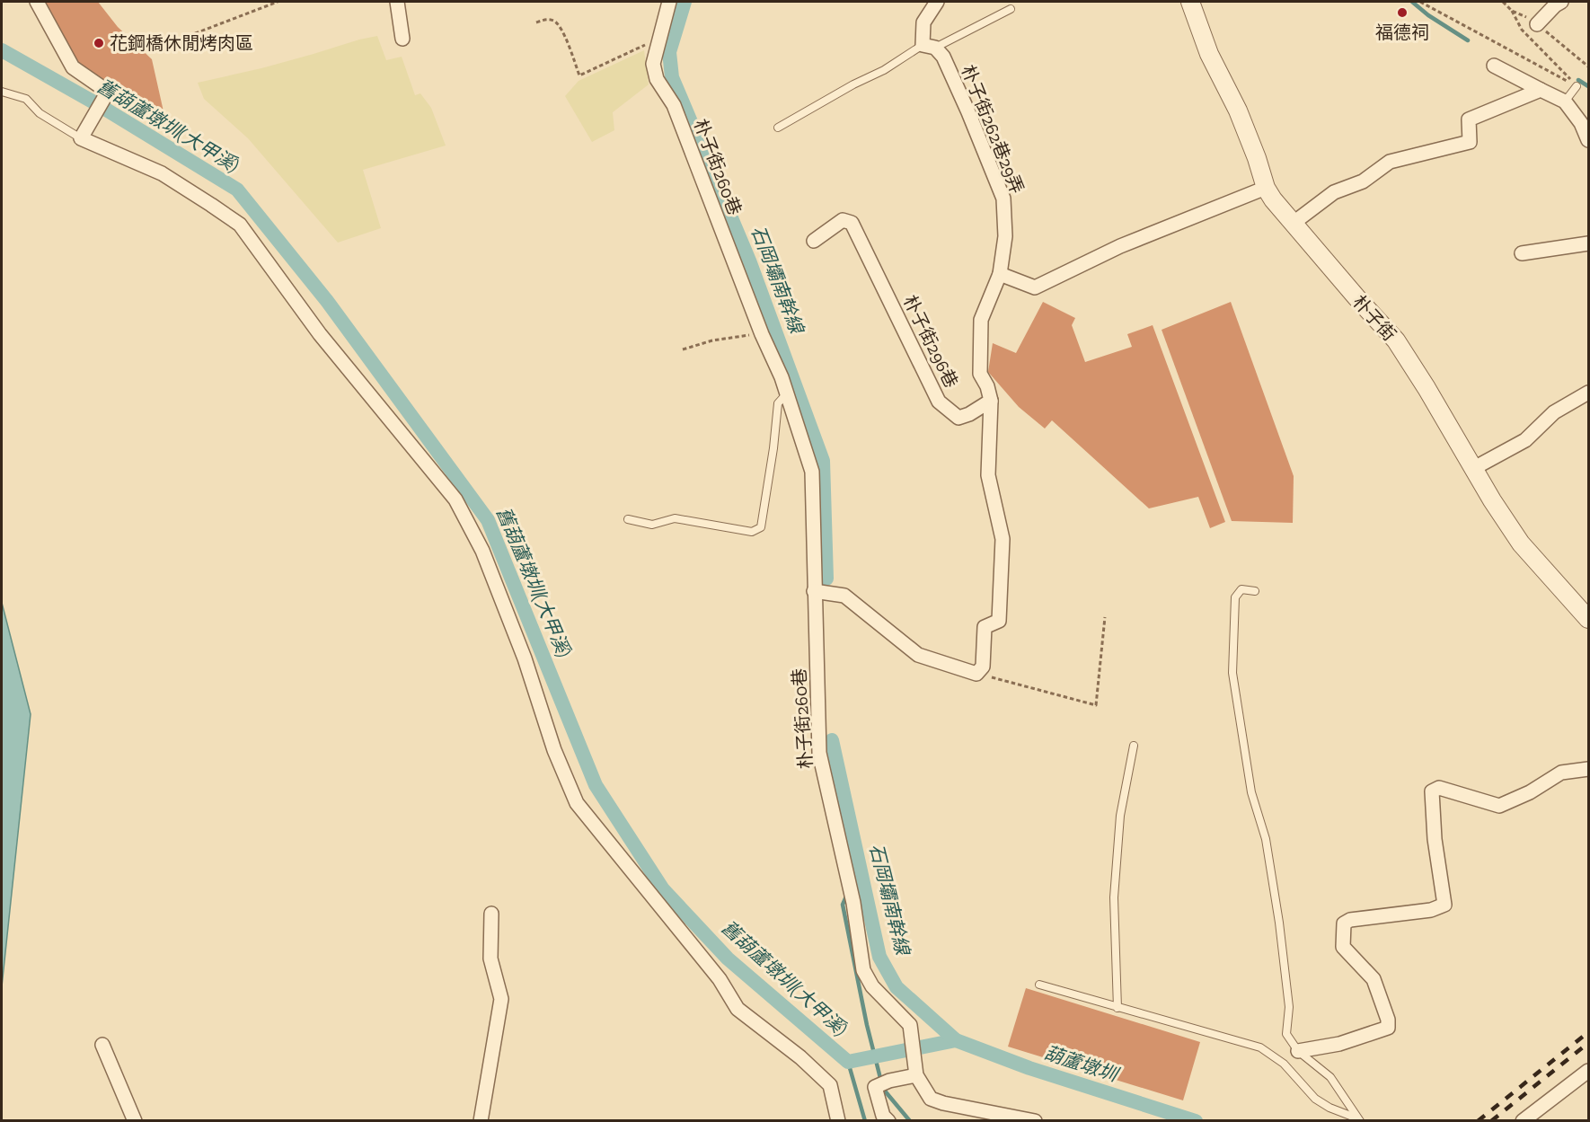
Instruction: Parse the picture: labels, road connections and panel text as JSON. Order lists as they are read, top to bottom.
{
  "streets": {
    "street": [
      "朴子街262巷29弄",
      "朴子街260巷",
      "朴子街",
      "朴子街296巷"
    ]
  },
  "crossings": [
    ["朴子街262巷29弄", "朴子街296巷"]
  ],
  "water": ["舊葫蘆墩圳(大甲溪)", "石岡壩南幹線", "葫蘆墩圳"],
  "places": ["福德祠", "花鋼橋休閒烤肉區"]
}
